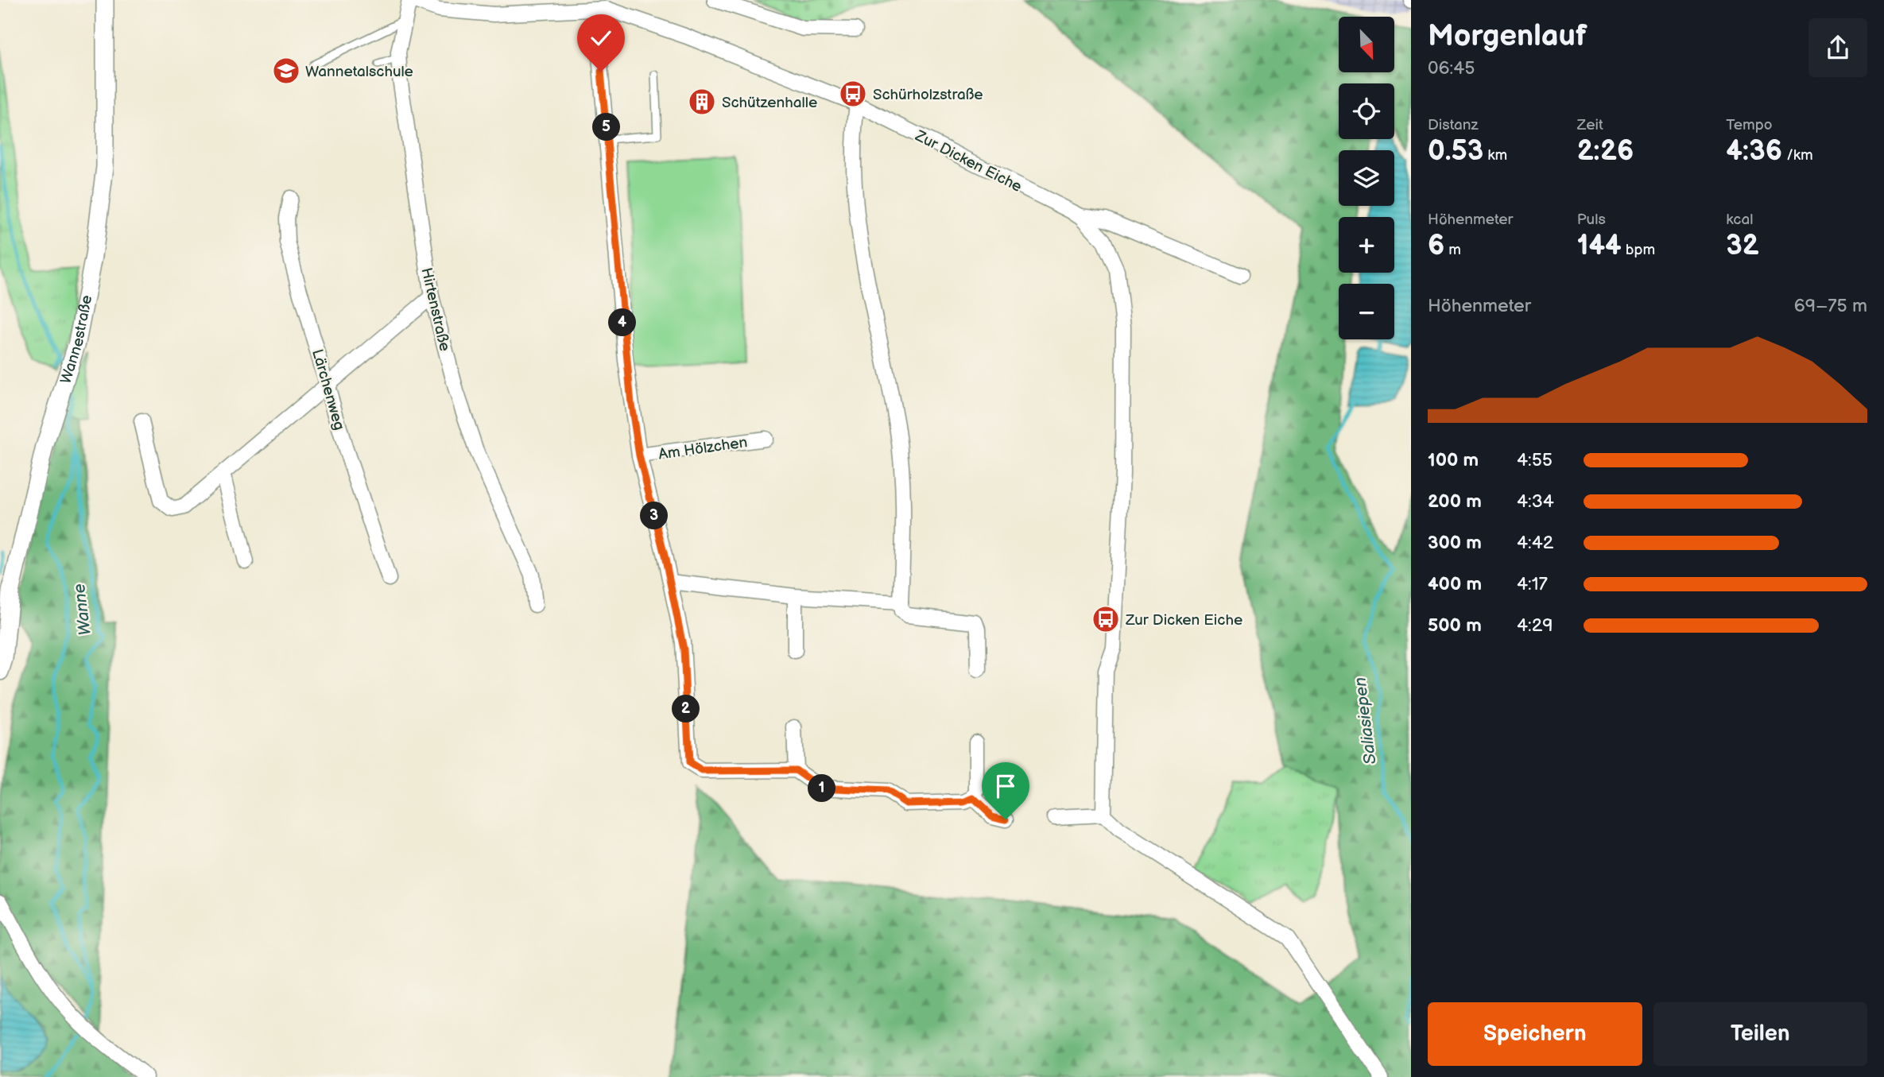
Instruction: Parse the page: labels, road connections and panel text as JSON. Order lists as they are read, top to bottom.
{
  "streets": {
    "street": [
      "Zur Dicken Eiche",
      "Hirtenstraße",
      "Wannestraße",
      "Lärchenweg",
      "Am Hölzchen"
    ]
  },
  "water": ["Wanne", "Saliasiepen"],
  "places": {
    "school or university": ["Wannetalschule"],
    "bus stop": ["Schürholzstraße", "Zur Dicken Eiche"],
    "building": ["Schützenhalle"]
  },
  "north": "bottom right",
  "page": {
    "heading": ["Morgenlauf", "06:45"],
    "map_buttons": ["+", "−"],
    "stats": [
      ["Distanz", "0.53 km"],
      ["Zeit", "2:26"],
      ["Tempo", "4:36 /km"],
      ["Höhenmeter", "6 m"],
      ["Puls", "144 bpm"],
      ["kcal", "32"]
    ],
    "pins": [
      "5",
      "4",
      "3",
      "2",
      "1"
    ],
    "chart": ["Höhenmeter", "69–75 m"],
    "list": [
      {
        "name": "100 m",
        "note": "4:55"
      },
      {
        "name": "200 m",
        "note": "4:34"
      },
      {
        "name": "300 m",
        "note": "4:42"
      },
      {
        "name": "400 m",
        "note": "4:17"
      },
      {
        "name": "500 m",
        "note": "4:29"
      }
    ],
    "buttons": ["Speichern", "Teilen"]
  }
}
